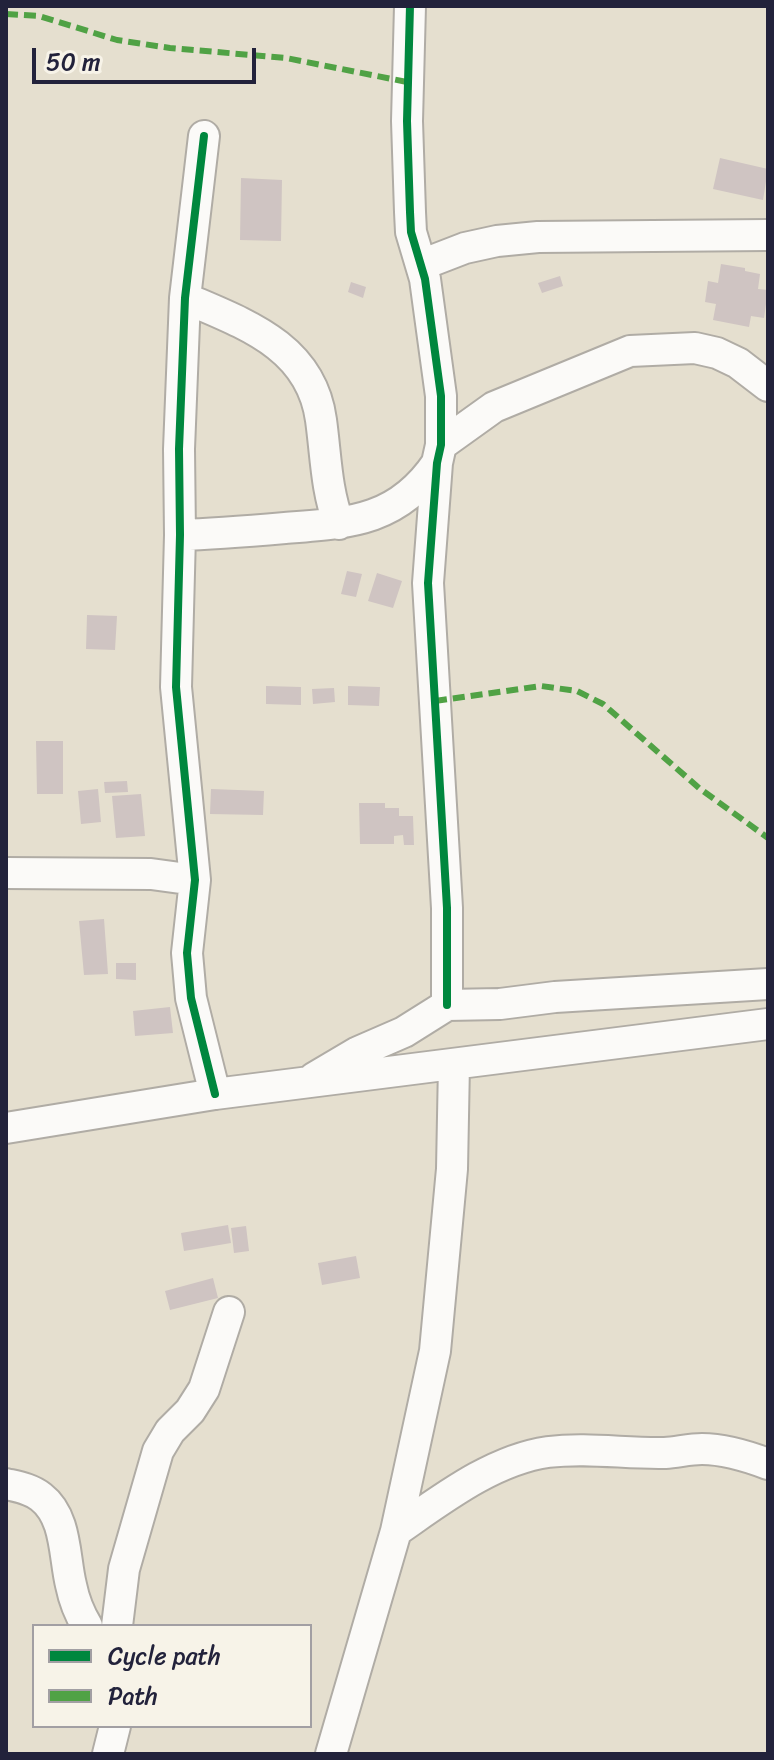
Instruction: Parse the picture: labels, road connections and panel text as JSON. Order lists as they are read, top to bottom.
{
  "legend": ["Cycle path", "Path"],
  "scale_bar": "50 m"
}
